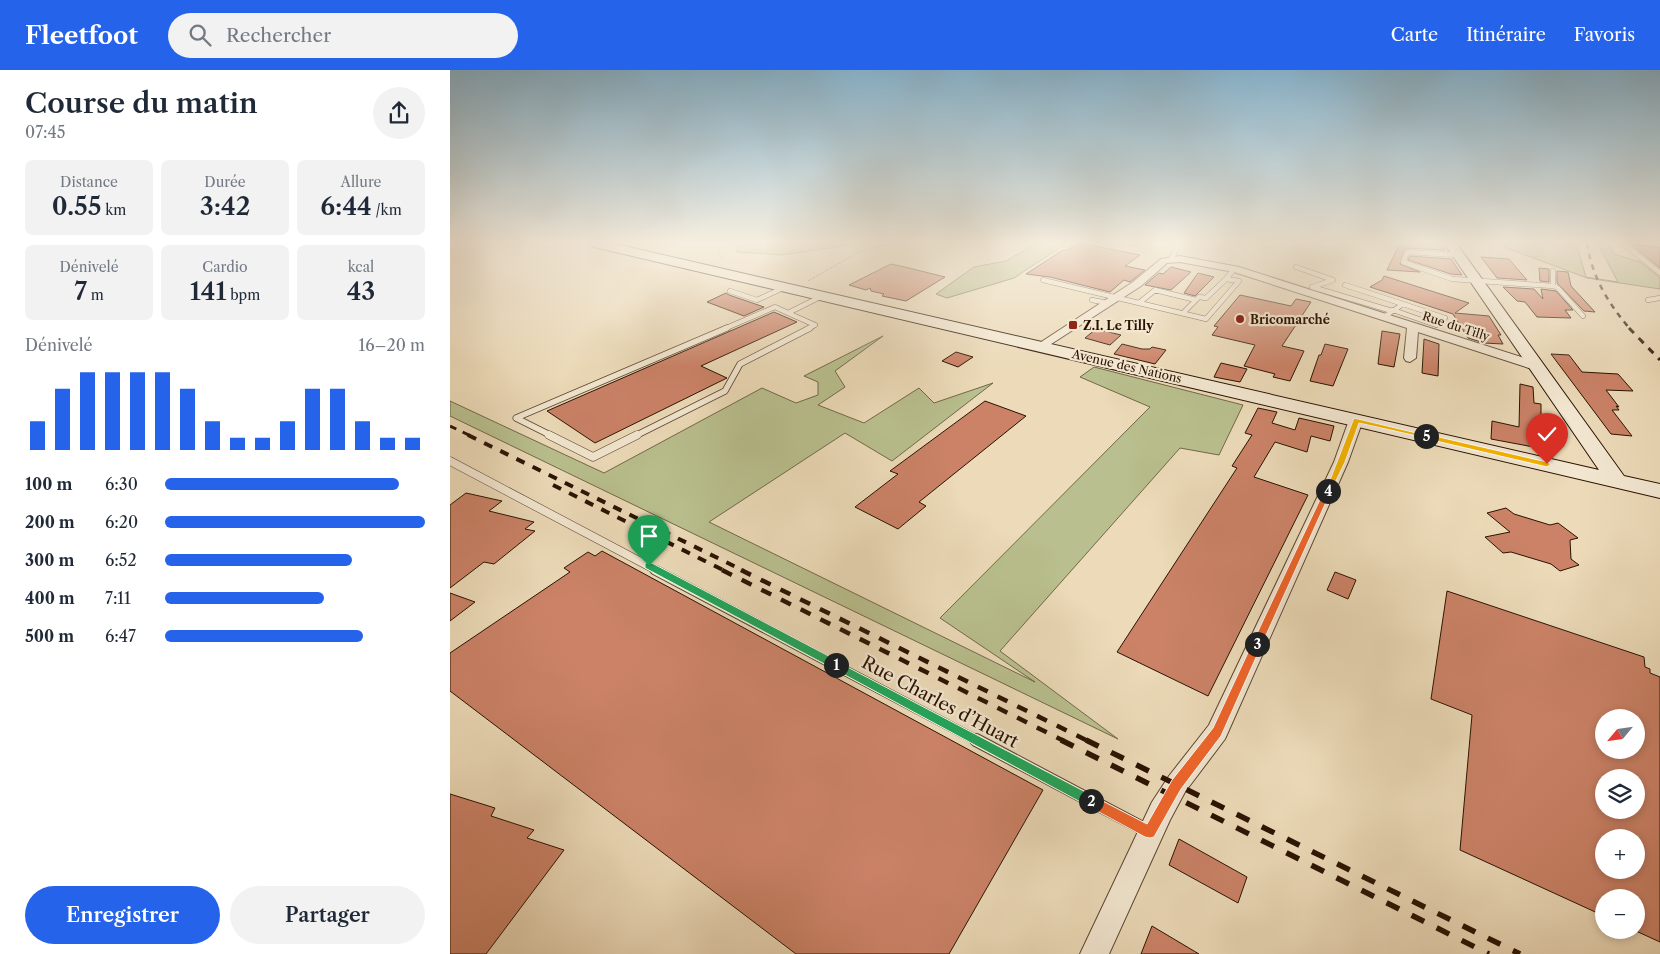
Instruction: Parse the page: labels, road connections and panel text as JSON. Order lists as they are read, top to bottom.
{
  "streets": {
    "main road": ["Avenue des Nations"],
    "street": ["Rue du Tilly"],
    "lane": ["Rue Charles d’Huart"]
  },
  "places": {
    "other": ["Bricomarché"],
    "transit": ["Z.I. Le Tilly"]
  },
  "north": "bottom left",
  "page": {
    "header": "Fleetfoot",
    "search": "Rechercher",
    "nav": ["Carte", "Itinéraire", "Favoris"],
    "heading": ["Course du matin", "07:45"],
    "stats": [
      ["Distance", "0.55 km"],
      ["Durée", "3:42"],
      ["Allure", "6:44 /km"],
      ["Dénivelé", "7 m"],
      ["Cardio", "141 bpm"],
      ["kcal", "43"]
    ],
    "chart": ["Dénivelé", "16–20 m"],
    "pins": [
      "5",
      "4",
      "3",
      "1",
      "2"
    ],
    "list": [
      {
        "name": "100 m",
        "note": "6:30"
      },
      {
        "name": "200 m",
        "note": "6:20"
      },
      {
        "name": "300 m",
        "note": "6:52"
      },
      {
        "name": "400 m",
        "note": "7:11"
      },
      {
        "name": "500 m",
        "note": "6:47"
      }
    ],
    "map_buttons": ["+", "−"],
    "buttons": ["Enregistrer", "Partager"]
  }
}
